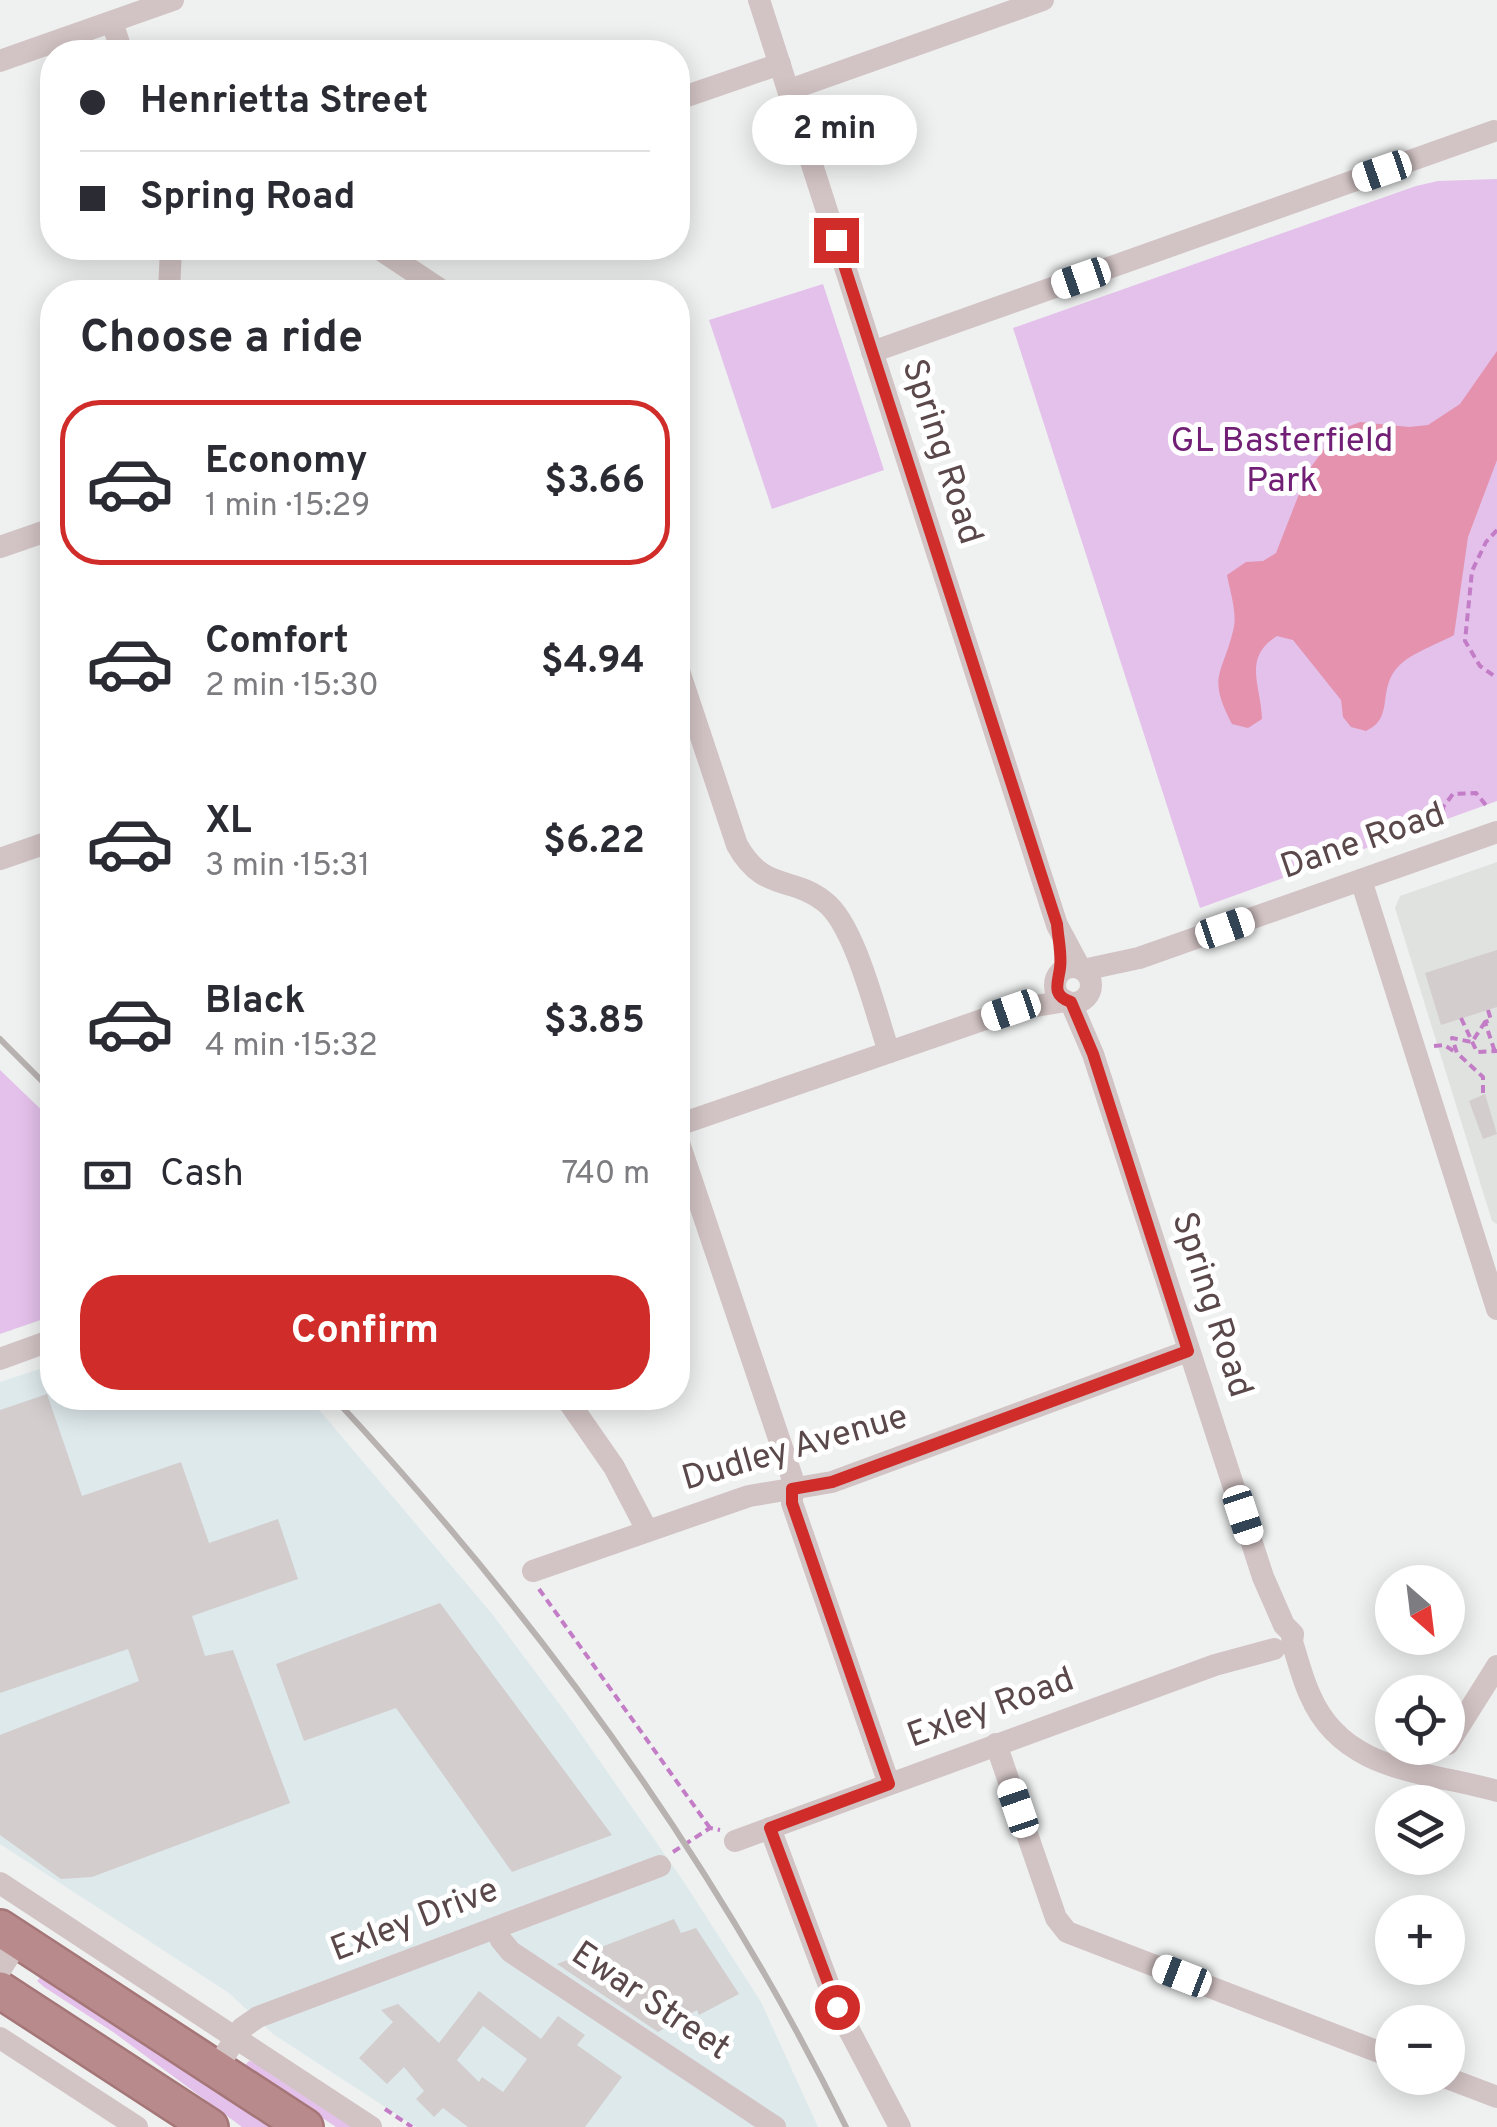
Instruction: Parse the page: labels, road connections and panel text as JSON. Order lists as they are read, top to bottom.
{
  "streets": {
    "street": [
      "Spring Road",
      "Dane Road",
      "Dudley Avenue",
      "Exley Road",
      "Exley Drive",
      "Ewar Street"
    ]
  },
  "crossings": [
    ["Spring Road", "Dane Road"],
    ["Spring Road", "Dudley Avenue"],
    ["Spring Road", "Exley Road"],
    ["Exley Drive", "Ewar Street"]
  ],
  "parks": ["GL Basterfield Park"],
  "north": "bottom right",
  "page": {
    "banner": ["Henrietta Street", "Spring Road"],
    "bubble": "2 min",
    "heading": "Choose a ride",
    "list": [
      {
        "name": "Economy",
        "note": "1 min · 15:29",
        "value": "$3.66"
      },
      {
        "name": "Comfort",
        "note": "2 min · 15:30",
        "value": "$4.94"
      },
      {
        "name": "XL",
        "note": "3 min · 15:31",
        "value": "$6.22"
      },
      {
        "name": "Black",
        "note": "4 min · 15:32",
        "value": "$3.85"
      }
    ],
    "pay": ["Cash", "740 m"],
    "buttons": "Confirm",
    "map_buttons": ["+", "−"]
  }
}
